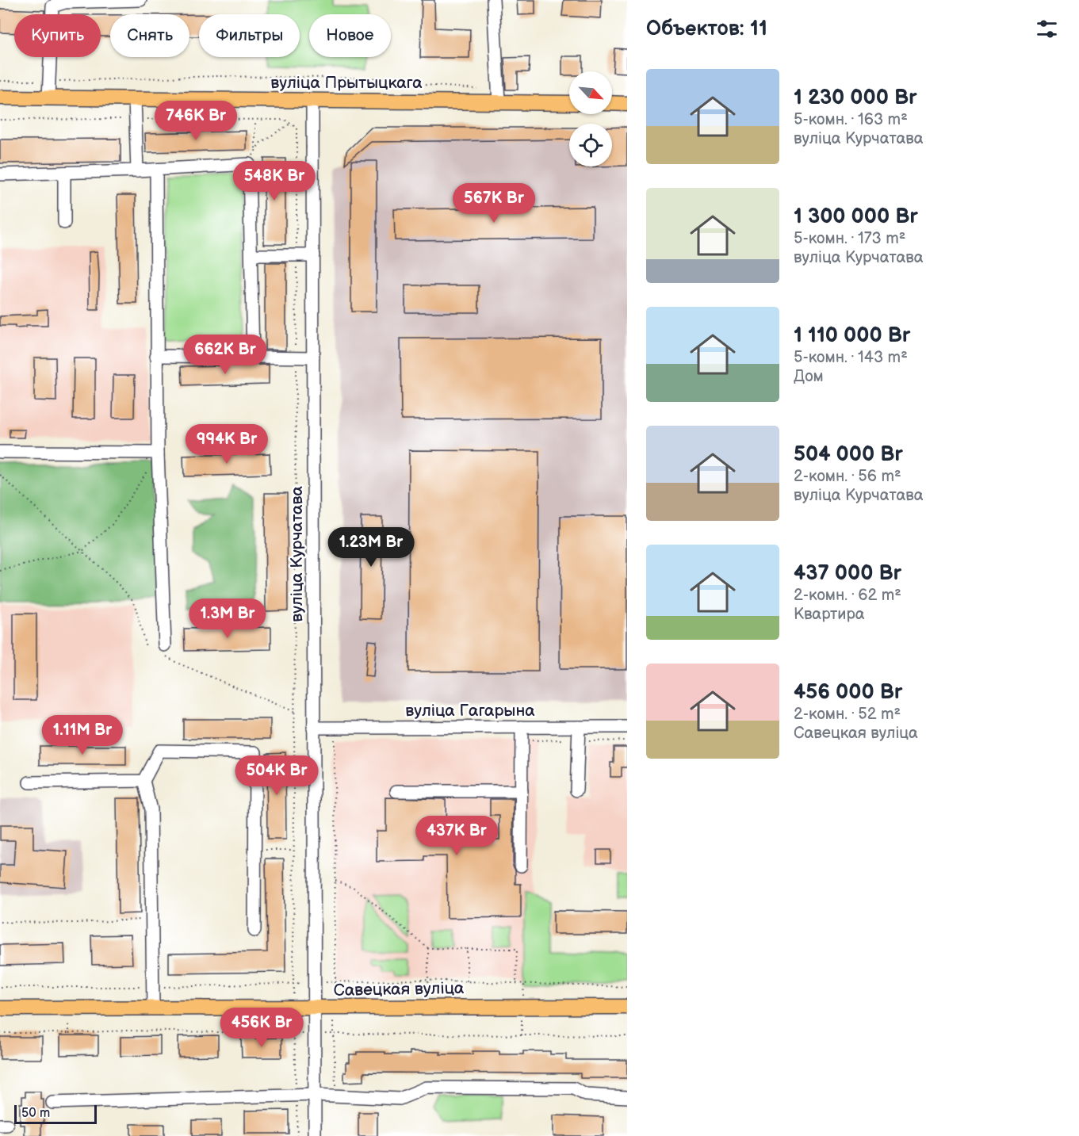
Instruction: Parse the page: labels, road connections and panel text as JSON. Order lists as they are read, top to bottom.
{
  "streets": {
    "main road": ["вуліца Прытыцкага", "Савецкая вуліца"],
    "street": ["вуліца Курчатава", "вуліца Гагарына"]
  },
  "crossings": [
    ["вуліца Прытыцкага", "вуліца Курчатава"],
    ["вуліца Курчатава", "вуліца Гагарына"],
    ["вуліца Курчатава", "Савецкая вуліца"]
  ],
  "scale_bar": "50 m",
  "north": "bottom right",
  "page": {
    "heading": "Объектов: 11",
    "chip": [
      "Купить",
      "Снять",
      "Фильтры",
      "Новое"
    ],
    "list": [
      {
        "name": "1 230 000 Br",
        "note": "5-комн. · 163 m² · вуліца Курчатава"
      },
      {
        "name": "1 300 000 Br",
        "note": "5-комн. · 173 m² · вуліца Курчатава"
      },
      {
        "name": "1 110 000 Br",
        "note": "5-комн. · 143 m² · Дом"
      },
      {
        "name": "504 000 Br",
        "note": "2-комн. · 56 m² · вуліца Курчатава"
      },
      {
        "name": "437 000 Br",
        "note": "2-комн. · 62 m² · Квартира"
      },
      {
        "name": "456 000 Br",
        "note": "2-комн. · 52 m² · Савецкая вуліца"
      }
    ],
    "price": [
      "746K Br",
      "548K Br",
      "567K Br",
      "662K Br",
      "994K Br",
      "1.23M Br",
      "1.3M Br",
      "1.11M Br",
      "504K Br",
      "437K Br",
      "456K Br"
    ],
    "scale": "50 m"
  }
}
